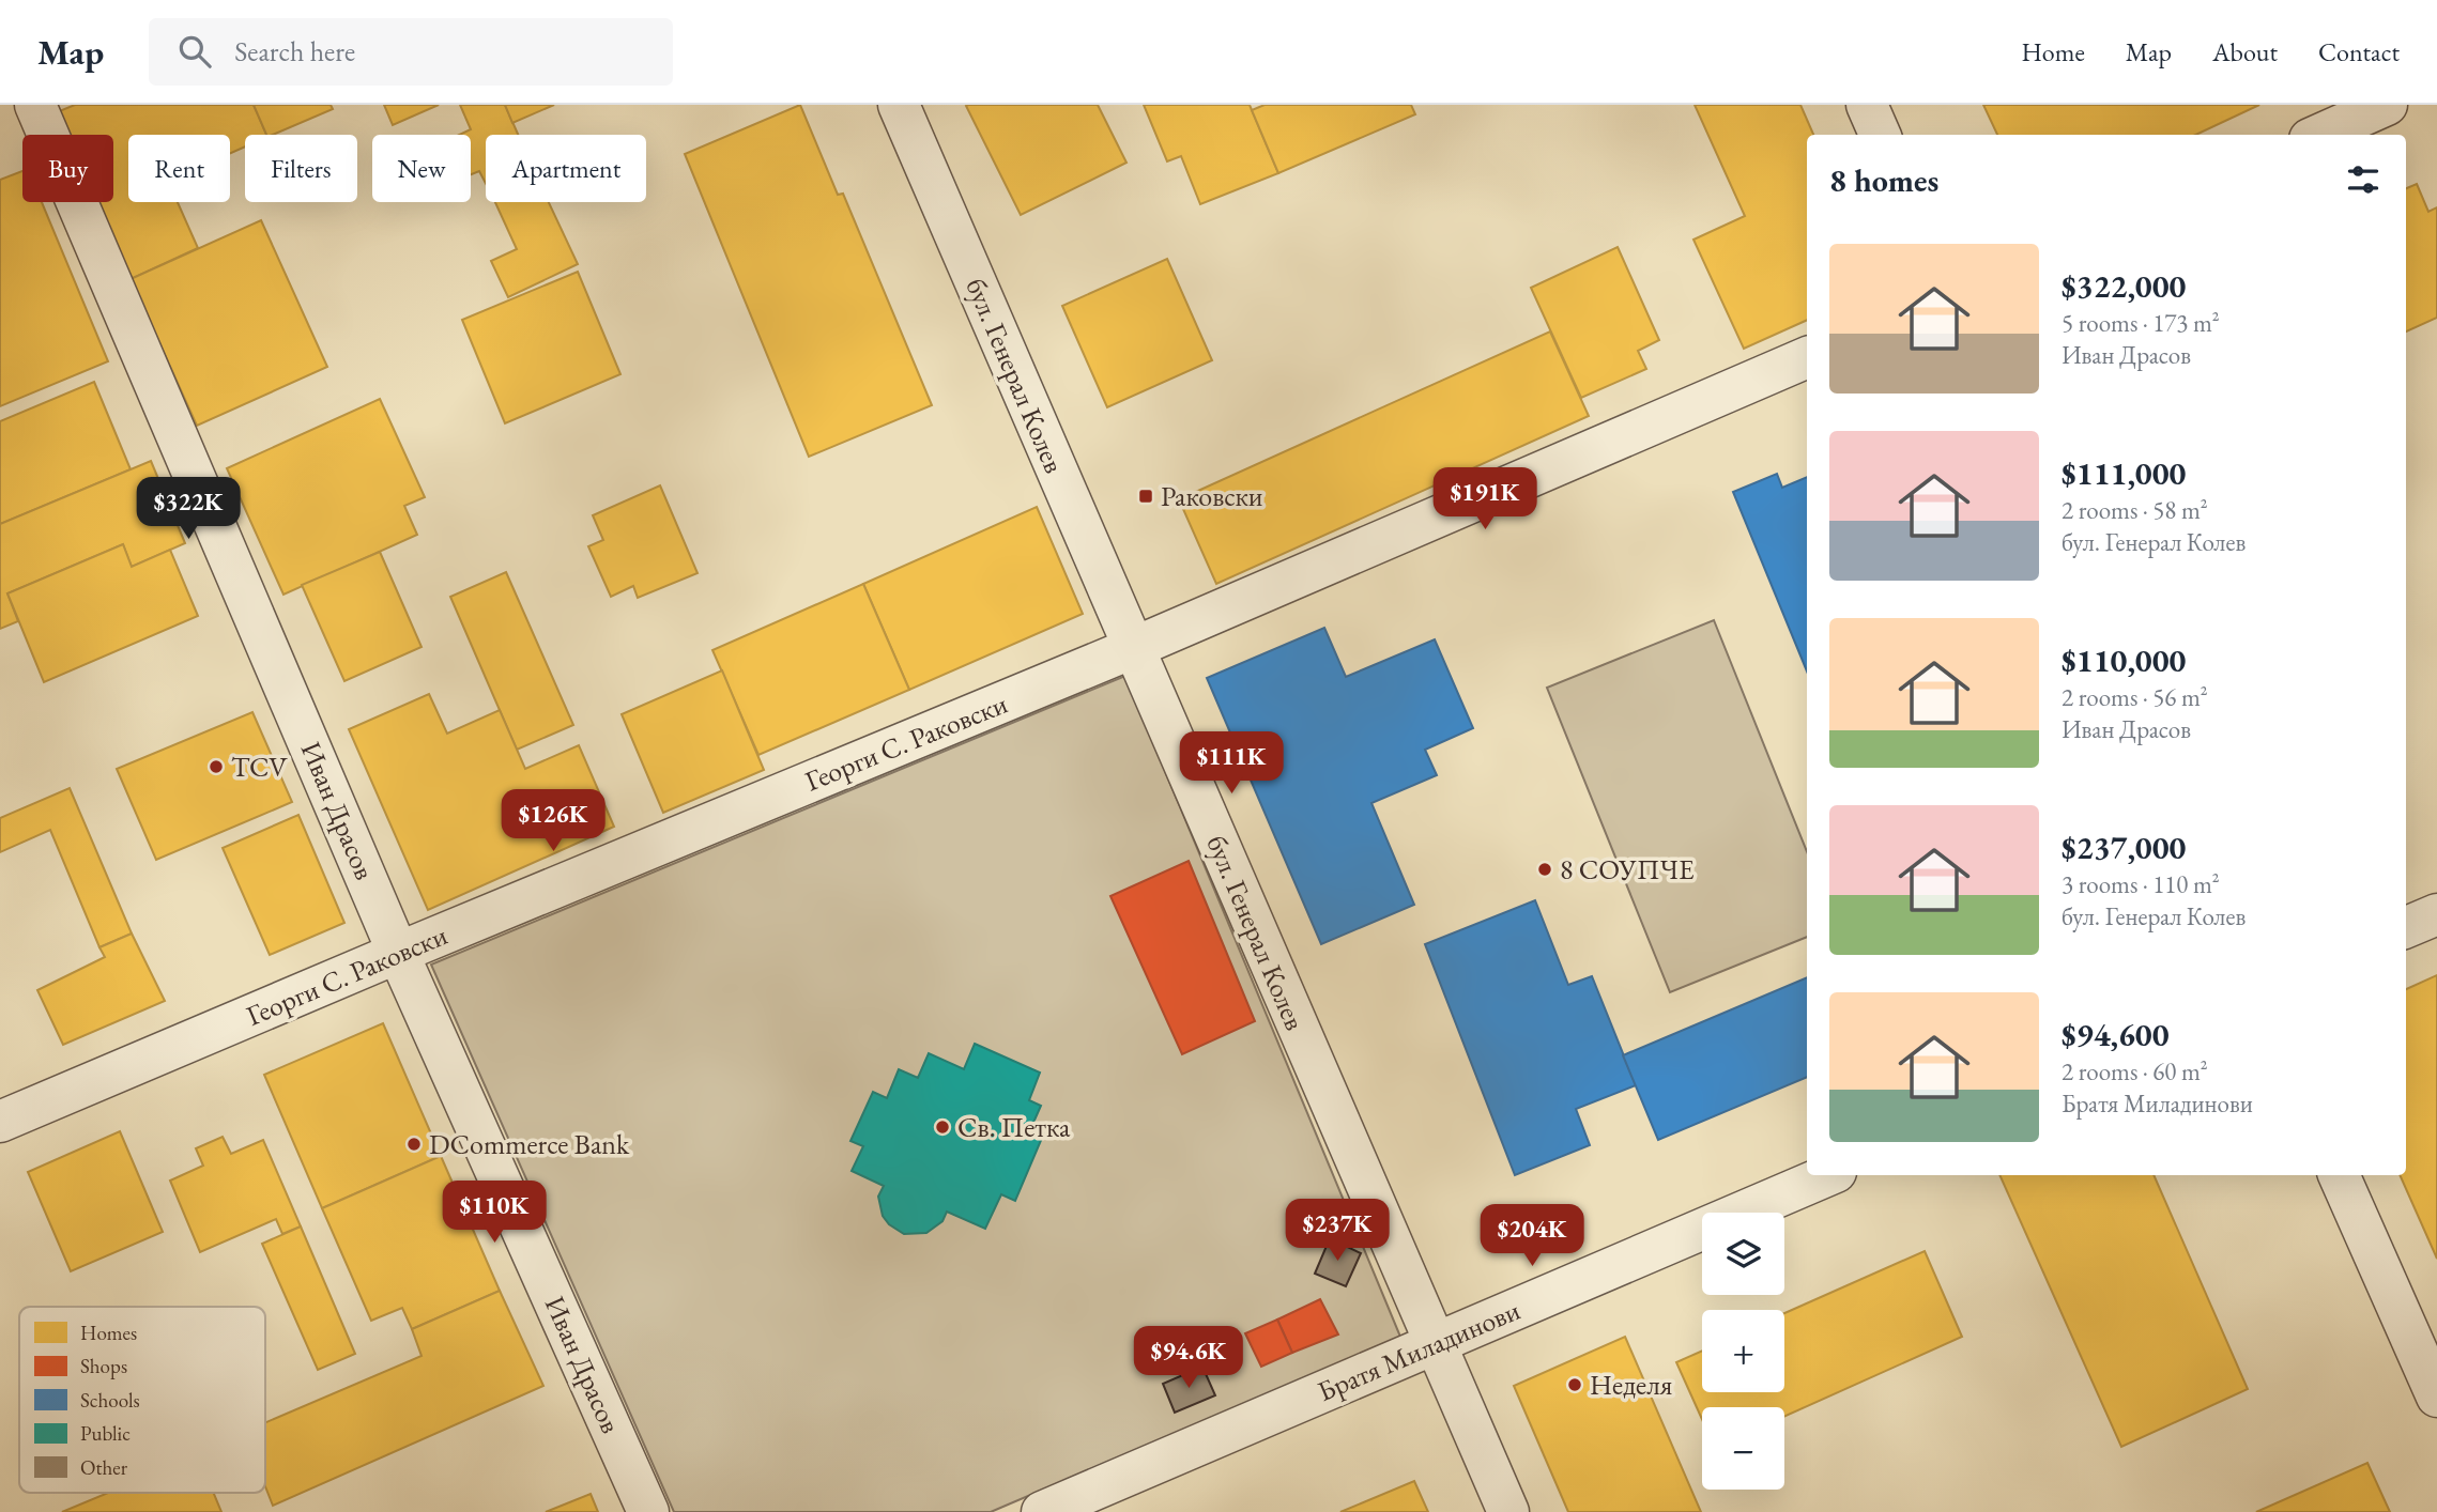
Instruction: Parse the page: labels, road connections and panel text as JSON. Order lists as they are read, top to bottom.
{
  "streets": {
    "street": [
      "бул. Генерал Колев",
      "Георги С. Раковски",
      "Иван Драсов",
      "Братя Миладинови"
    ]
  },
  "crossings": [
    ["бул. Генерал Колев", "Георги С. Раковски"],
    ["бул. Генерал Колев", "Братя Миладинови"],
    ["Георги С. Раковски", "Иван Драсов"]
  ],
  "places": {
    "transit": ["Раковски"],
    "other": [
      "TCV",
      "8 СОУПЧЕ",
      "Св. Петка",
      "DCommerce Bank",
      "Неделя"
    ]
  },
  "legend": [
    "Homes",
    "Shops",
    "Schools",
    "Public",
    "Other"
  ],
  "page": {
    "header": "Map",
    "search": "Search here",
    "nav": [
      "Home",
      "Map",
      "About",
      "Contact"
    ],
    "chip": [
      "Buy",
      "Rent",
      "Filters",
      "New",
      "Apartment"
    ],
    "heading": "8 homes",
    "list": [
      {
        "name": "$322,000",
        "note": "5 rooms · 173 m² · Иван Драсов"
      },
      {
        "name": "$111,000",
        "note": "2 rooms · 58 m² · бул. Генерал Колев"
      },
      {
        "name": "$110,000",
        "note": "2 rooms · 56 m² · Иван Драсов"
      },
      {
        "name": "$237,000",
        "note": "3 rooms · 110 m² · бул. Генерал Колев"
      },
      {
        "name": "$94,600",
        "note": "2 rooms · 60 m² · Братя Миладинови"
      }
    ],
    "price": [
      "$191K",
      "$322K",
      "$111K",
      "$126K",
      "$110K",
      "$237K",
      "$204K",
      "$94.6K"
    ],
    "map_buttons": ["+", "−"]
  }
}
